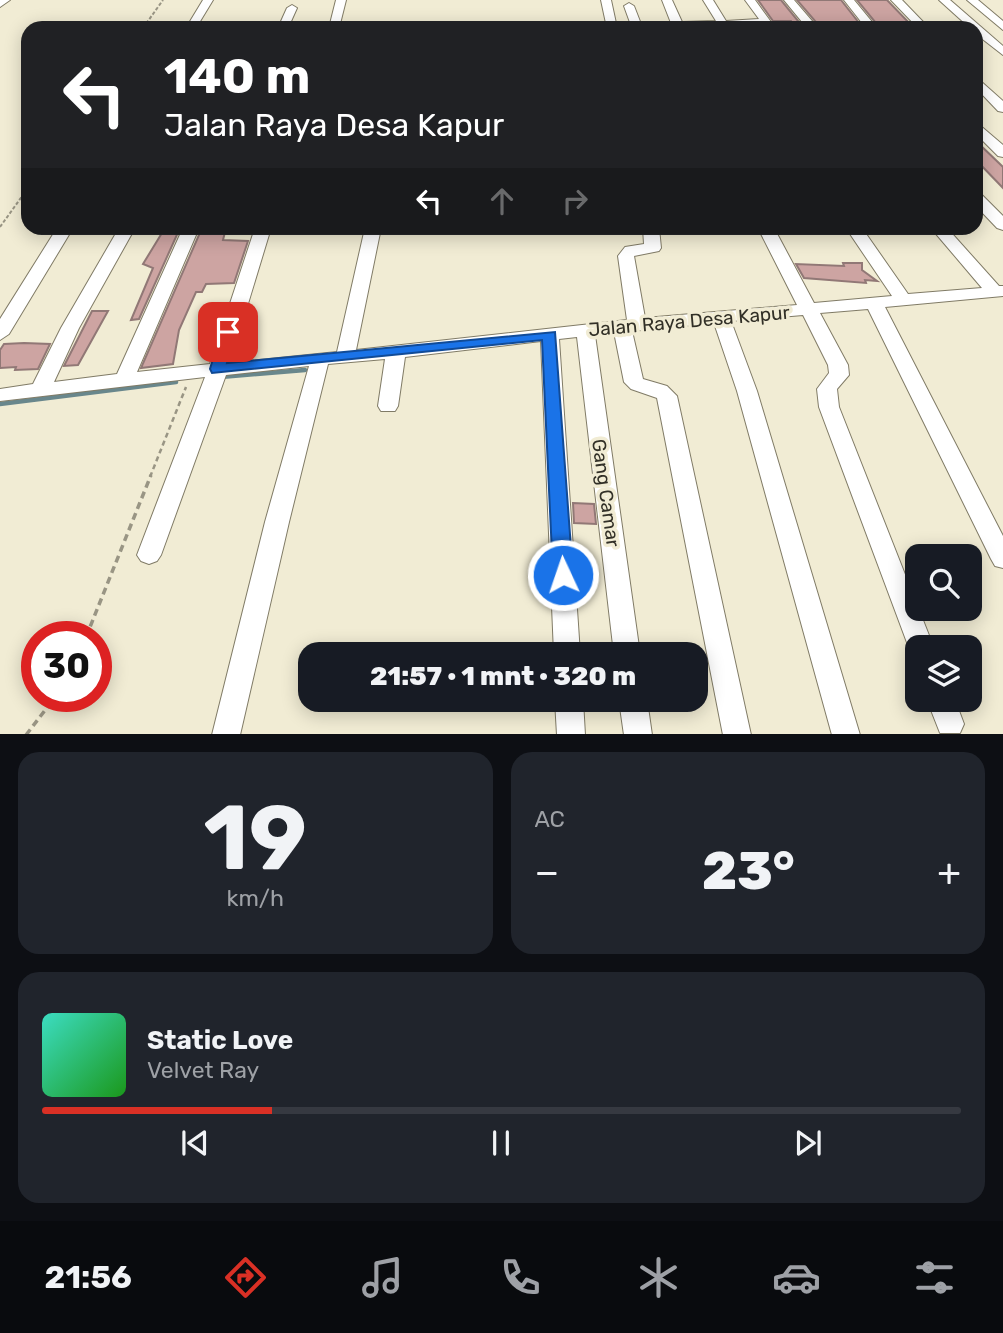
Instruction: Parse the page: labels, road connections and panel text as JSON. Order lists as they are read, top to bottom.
{
  "streets": {
    "street": ["Jalan Raya Desa Kapur", "Gang Camar"]
  },
  "crossings": [
    ["Jalan Raya Desa Kapur", "Gang Camar"]
  ],
  "page": {
    "turn": ["140 m", "Jalan Raya Desa Kapur"],
    "limit": "30",
    "trip": "21:57 · 1 mnt · 320 m",
    "tile": [
      ["19", "km/h"],
      "AC"
    ],
    "heat": ["−", "23°", "+"],
    "song": ["Static Love", "Velvet Ray"],
    "tabs": "21:56"
  }
}
